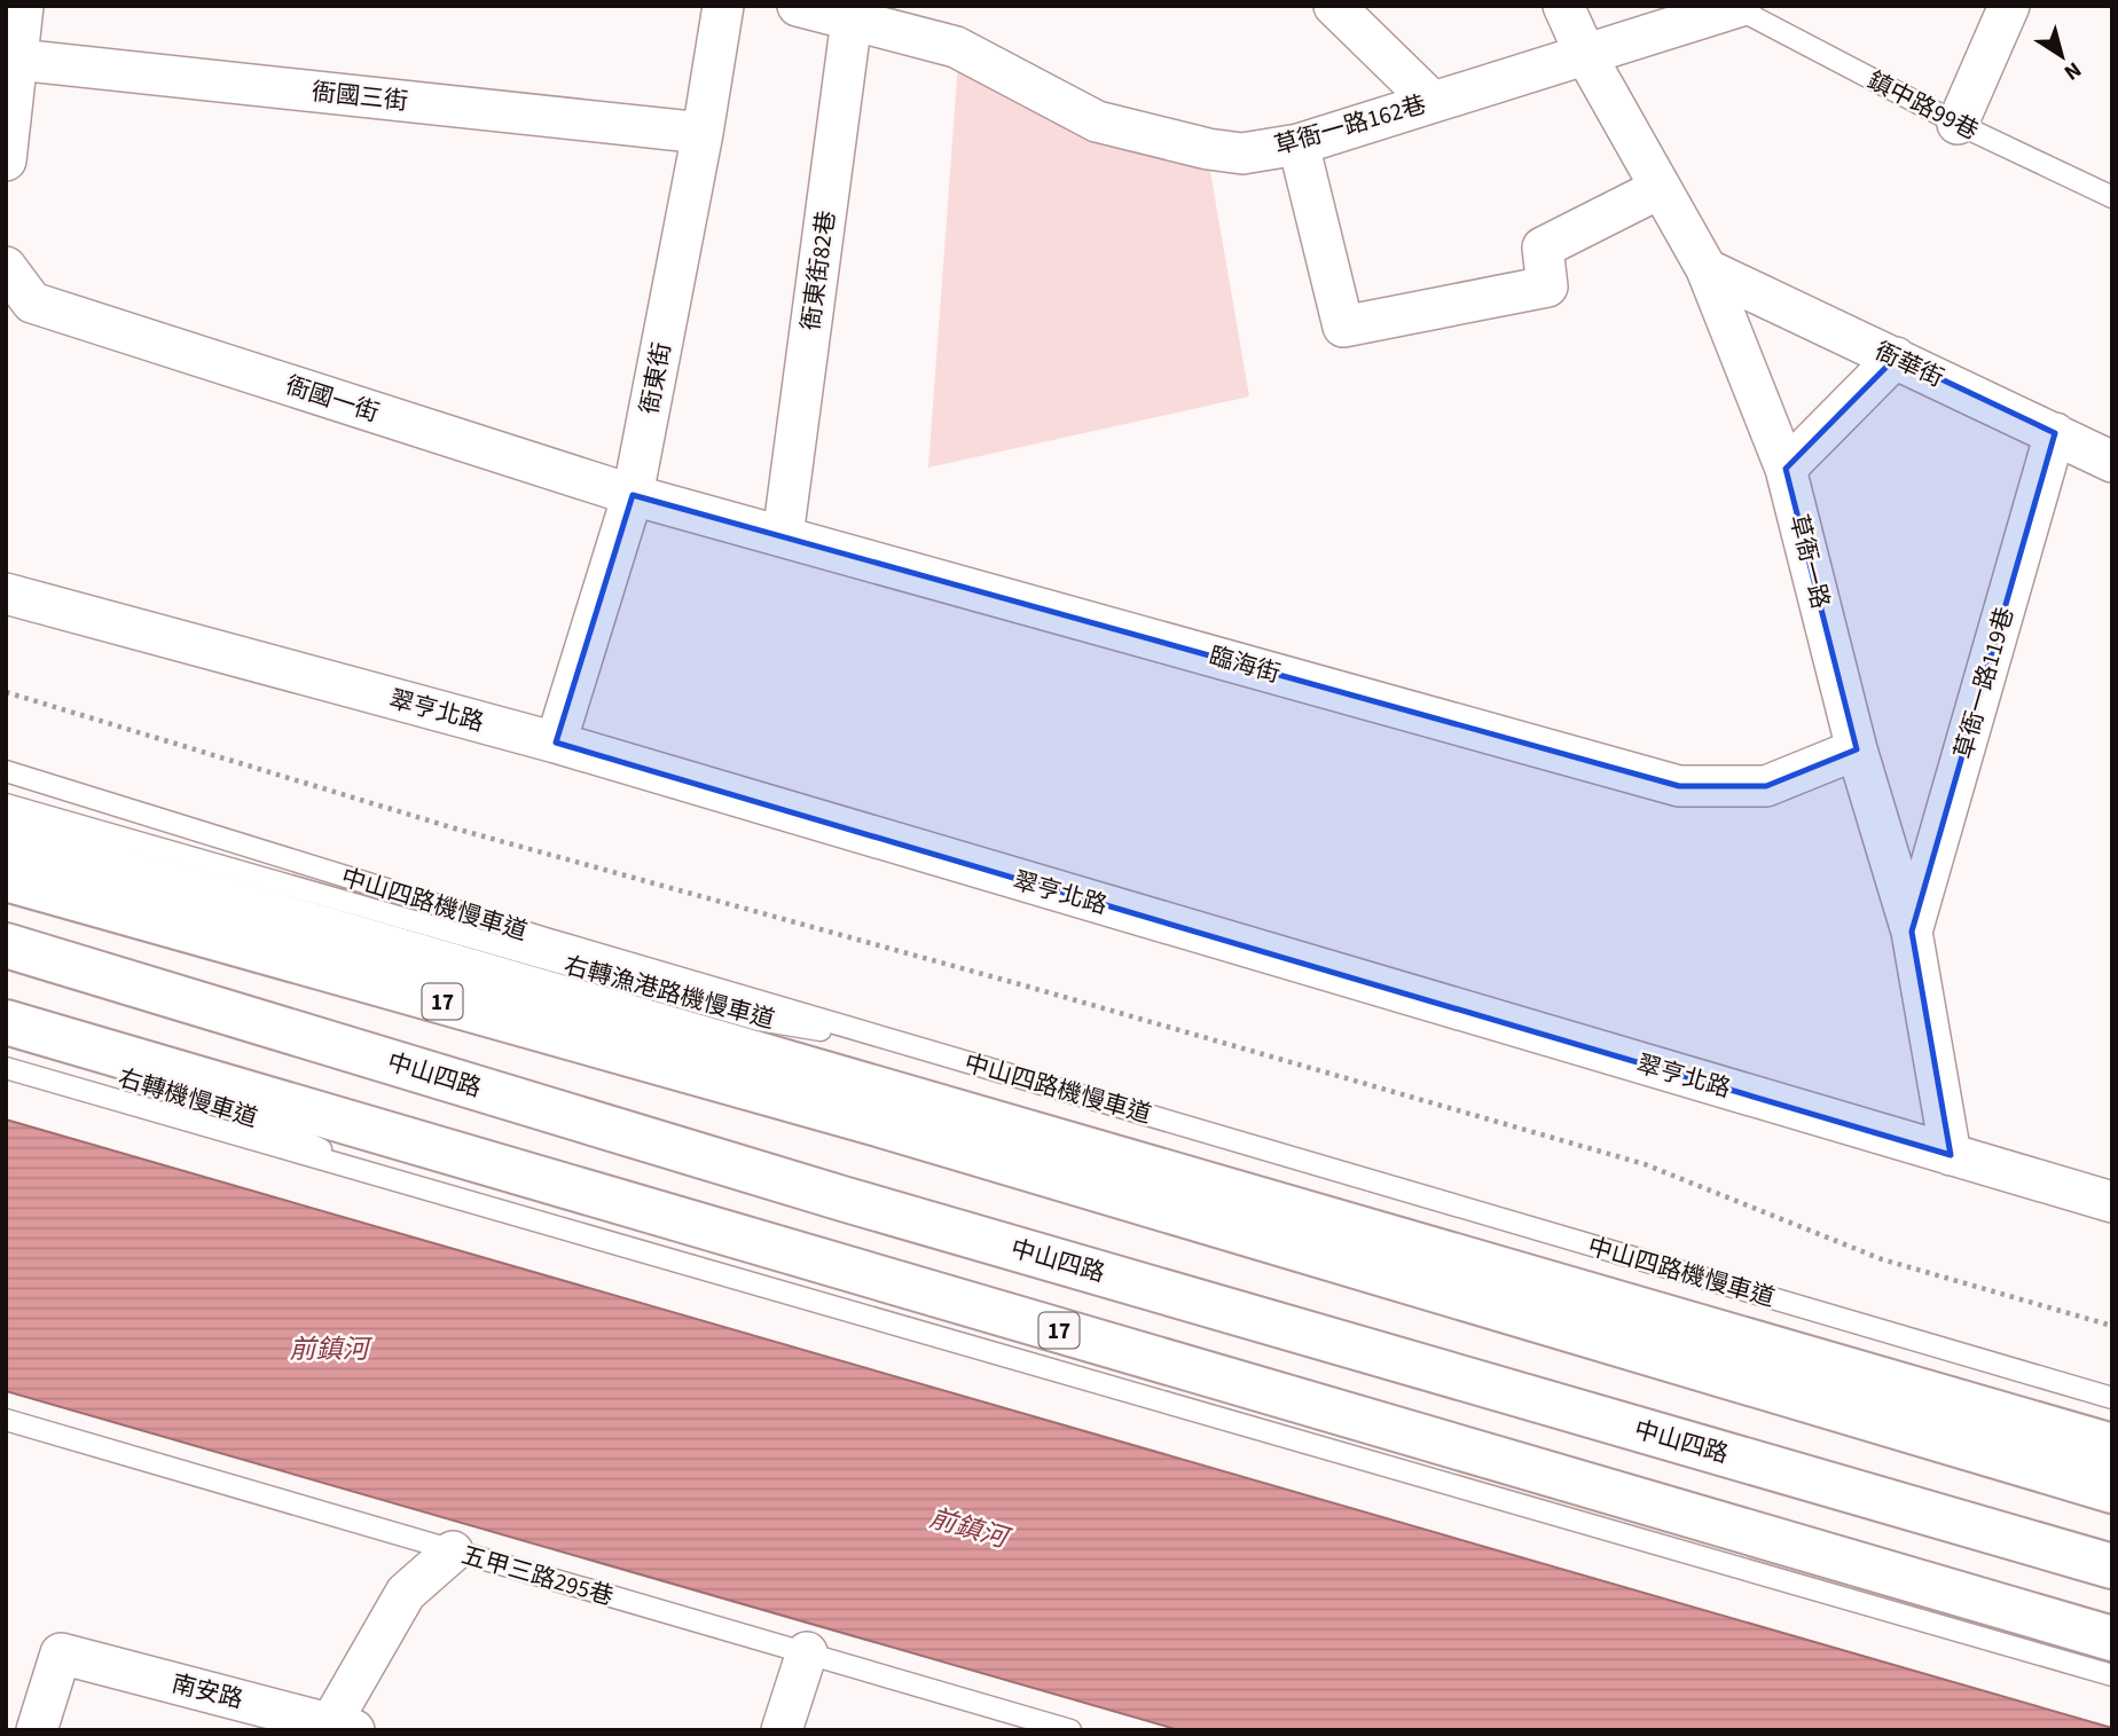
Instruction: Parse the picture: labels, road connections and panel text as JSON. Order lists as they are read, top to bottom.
{
  "streets": {
    "main road": ["17", "中山四路"],
    "street": [
      "衙國三街",
      "草衙一路162巷",
      "衙東街82巷",
      "衙華街",
      "衙東街",
      "衙國一街",
      "草衙一路",
      "臨海街",
      "草衙一路119巷",
      "翠亨北路",
      "南安路"
    ],
    "lane": [
      "鎮中路99巷",
      "中山四路機慢車道",
      "右轉漁港路機慢車道",
      "右轉機慢車道",
      "五甲三路295巷"
    ]
  },
  "crossings": [
    ["衙國三街", "衙東街"],
    ["鎮中路99巷", "草衙一路162巷"],
    ["草衙一路162巷", "衙東街82巷"],
    ["草衙一路162巷", "草衙一路"],
    ["衙東街82巷", "臨海街"],
    ["衙華街", "草衙一路"],
    ["衙華街", "草衙一路119巷"],
    ["衙東街", "衙國一街"],
    ["衙東街", "臨海街"],
    ["衙東街", "翠亨北路"],
    ["衙國一街", "臨海街"],
    ["草衙一路", "臨海街"],
    ["草衙一路", "草衙一路119巷"],
    ["草衙一路", "翠亨北路"],
    ["中山四路機慢車道", "右轉漁港路機慢車道"]
  ],
  "water": ["前鎮河"],
  "north": "bottom right"
}
